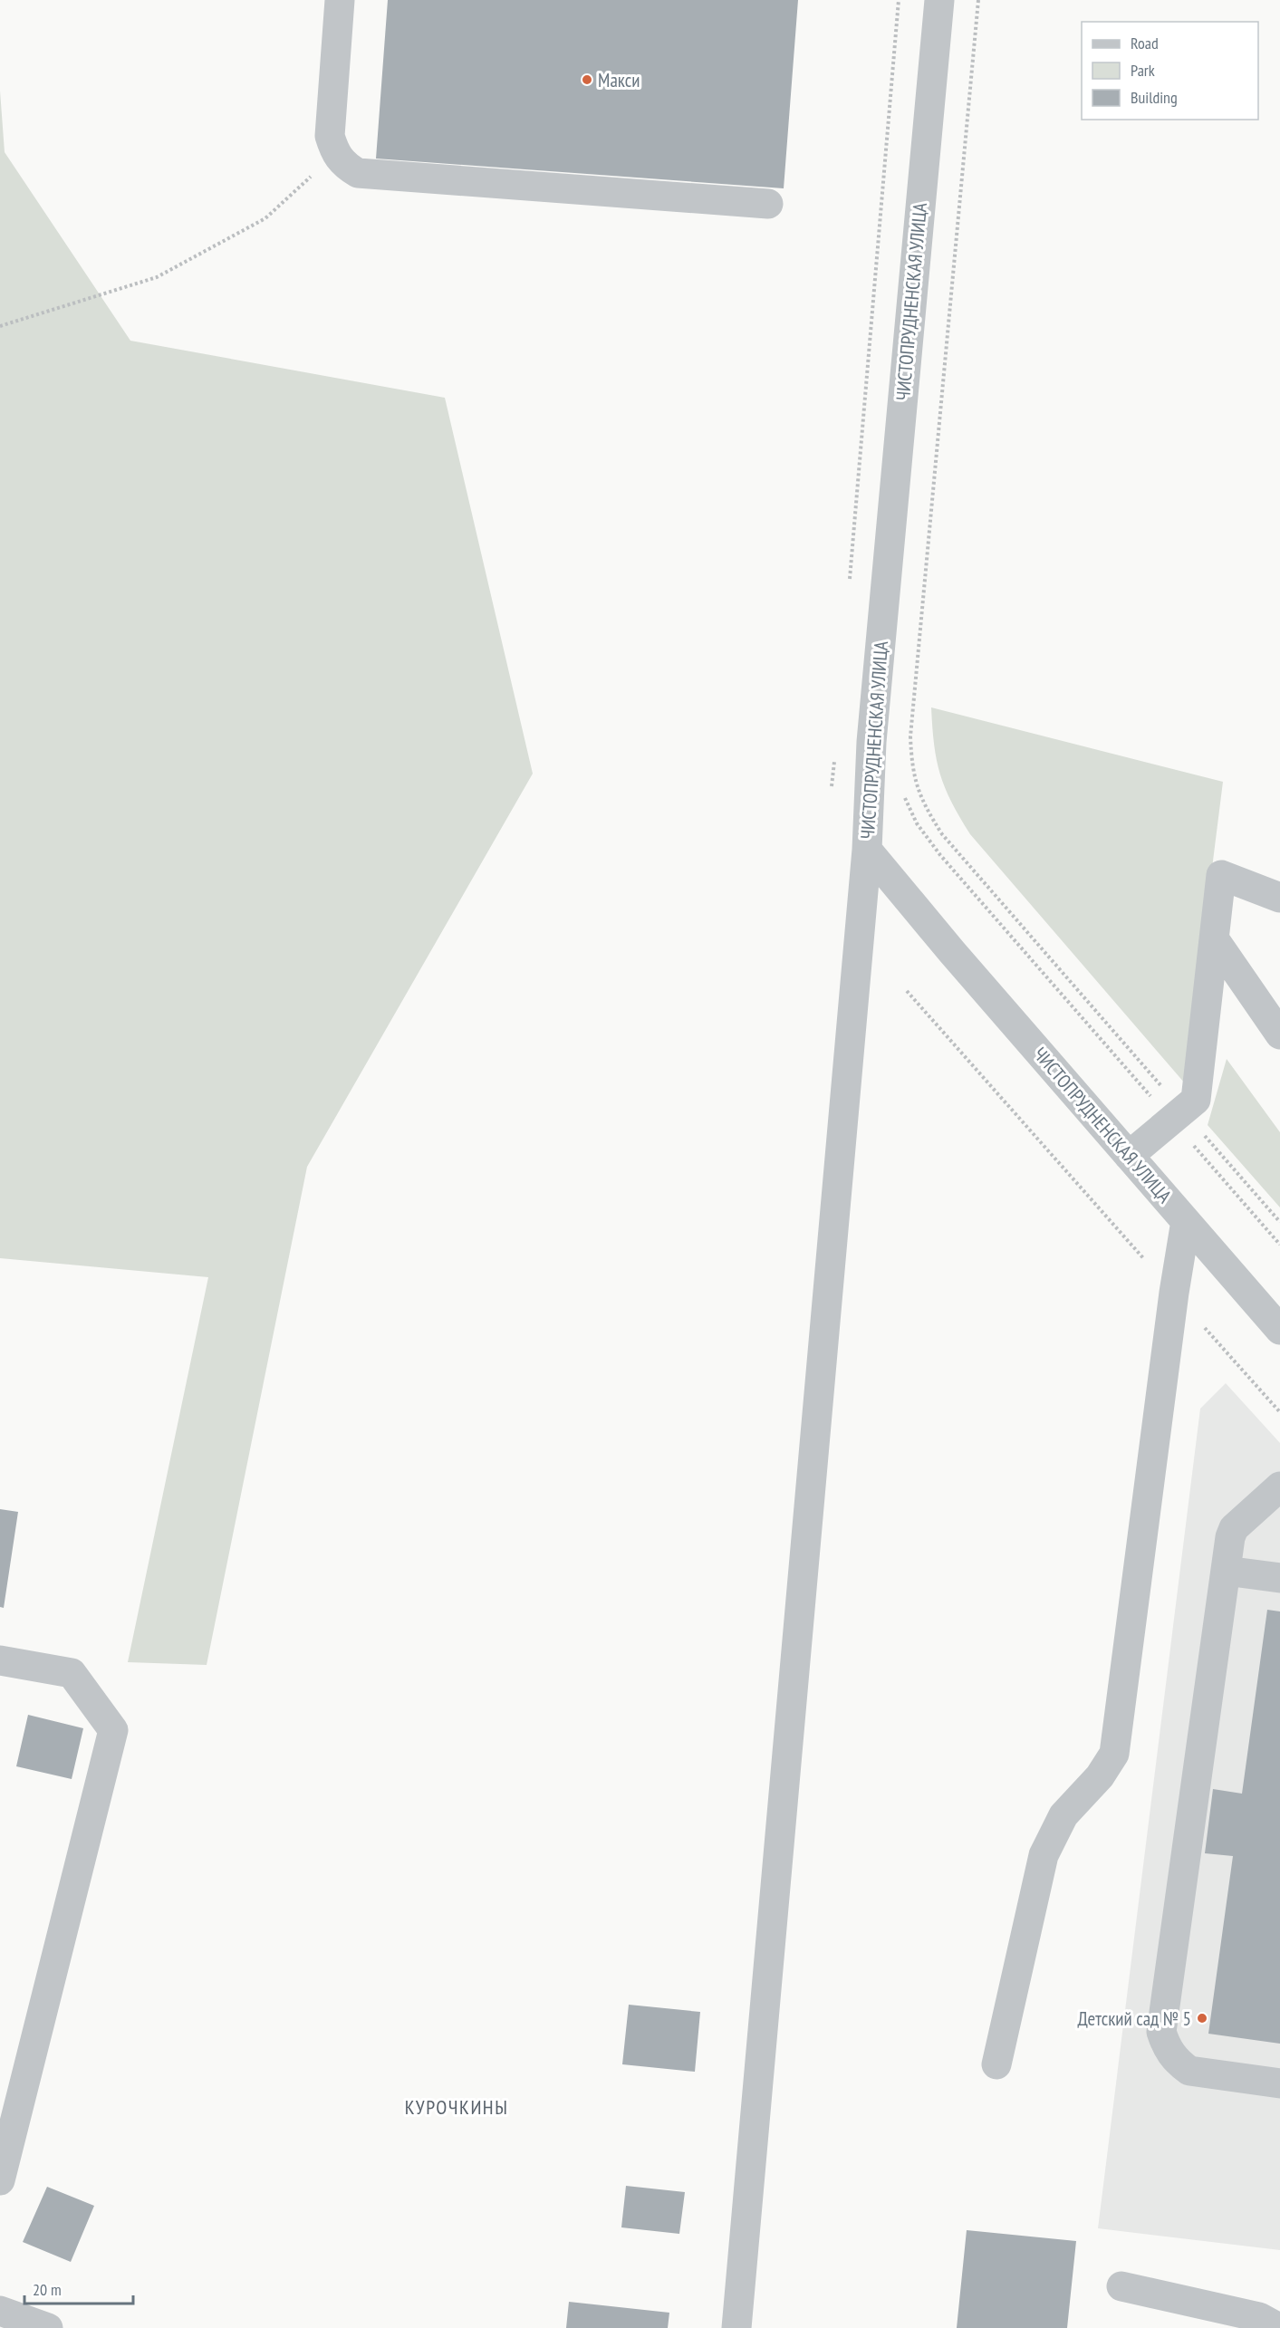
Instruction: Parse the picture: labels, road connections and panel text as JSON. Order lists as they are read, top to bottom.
{
  "streets": {
    "street": ["ЧИСТОПРУДНЕНСКАЯ УЛИЦА"]
  },
  "districts": ["КУРОЧКИНЫ"],
  "places": ["Макси", "Детский сад № 5"],
  "legend": ["Road", "Park", "Building"],
  "scale_bar": "20 m"
}
